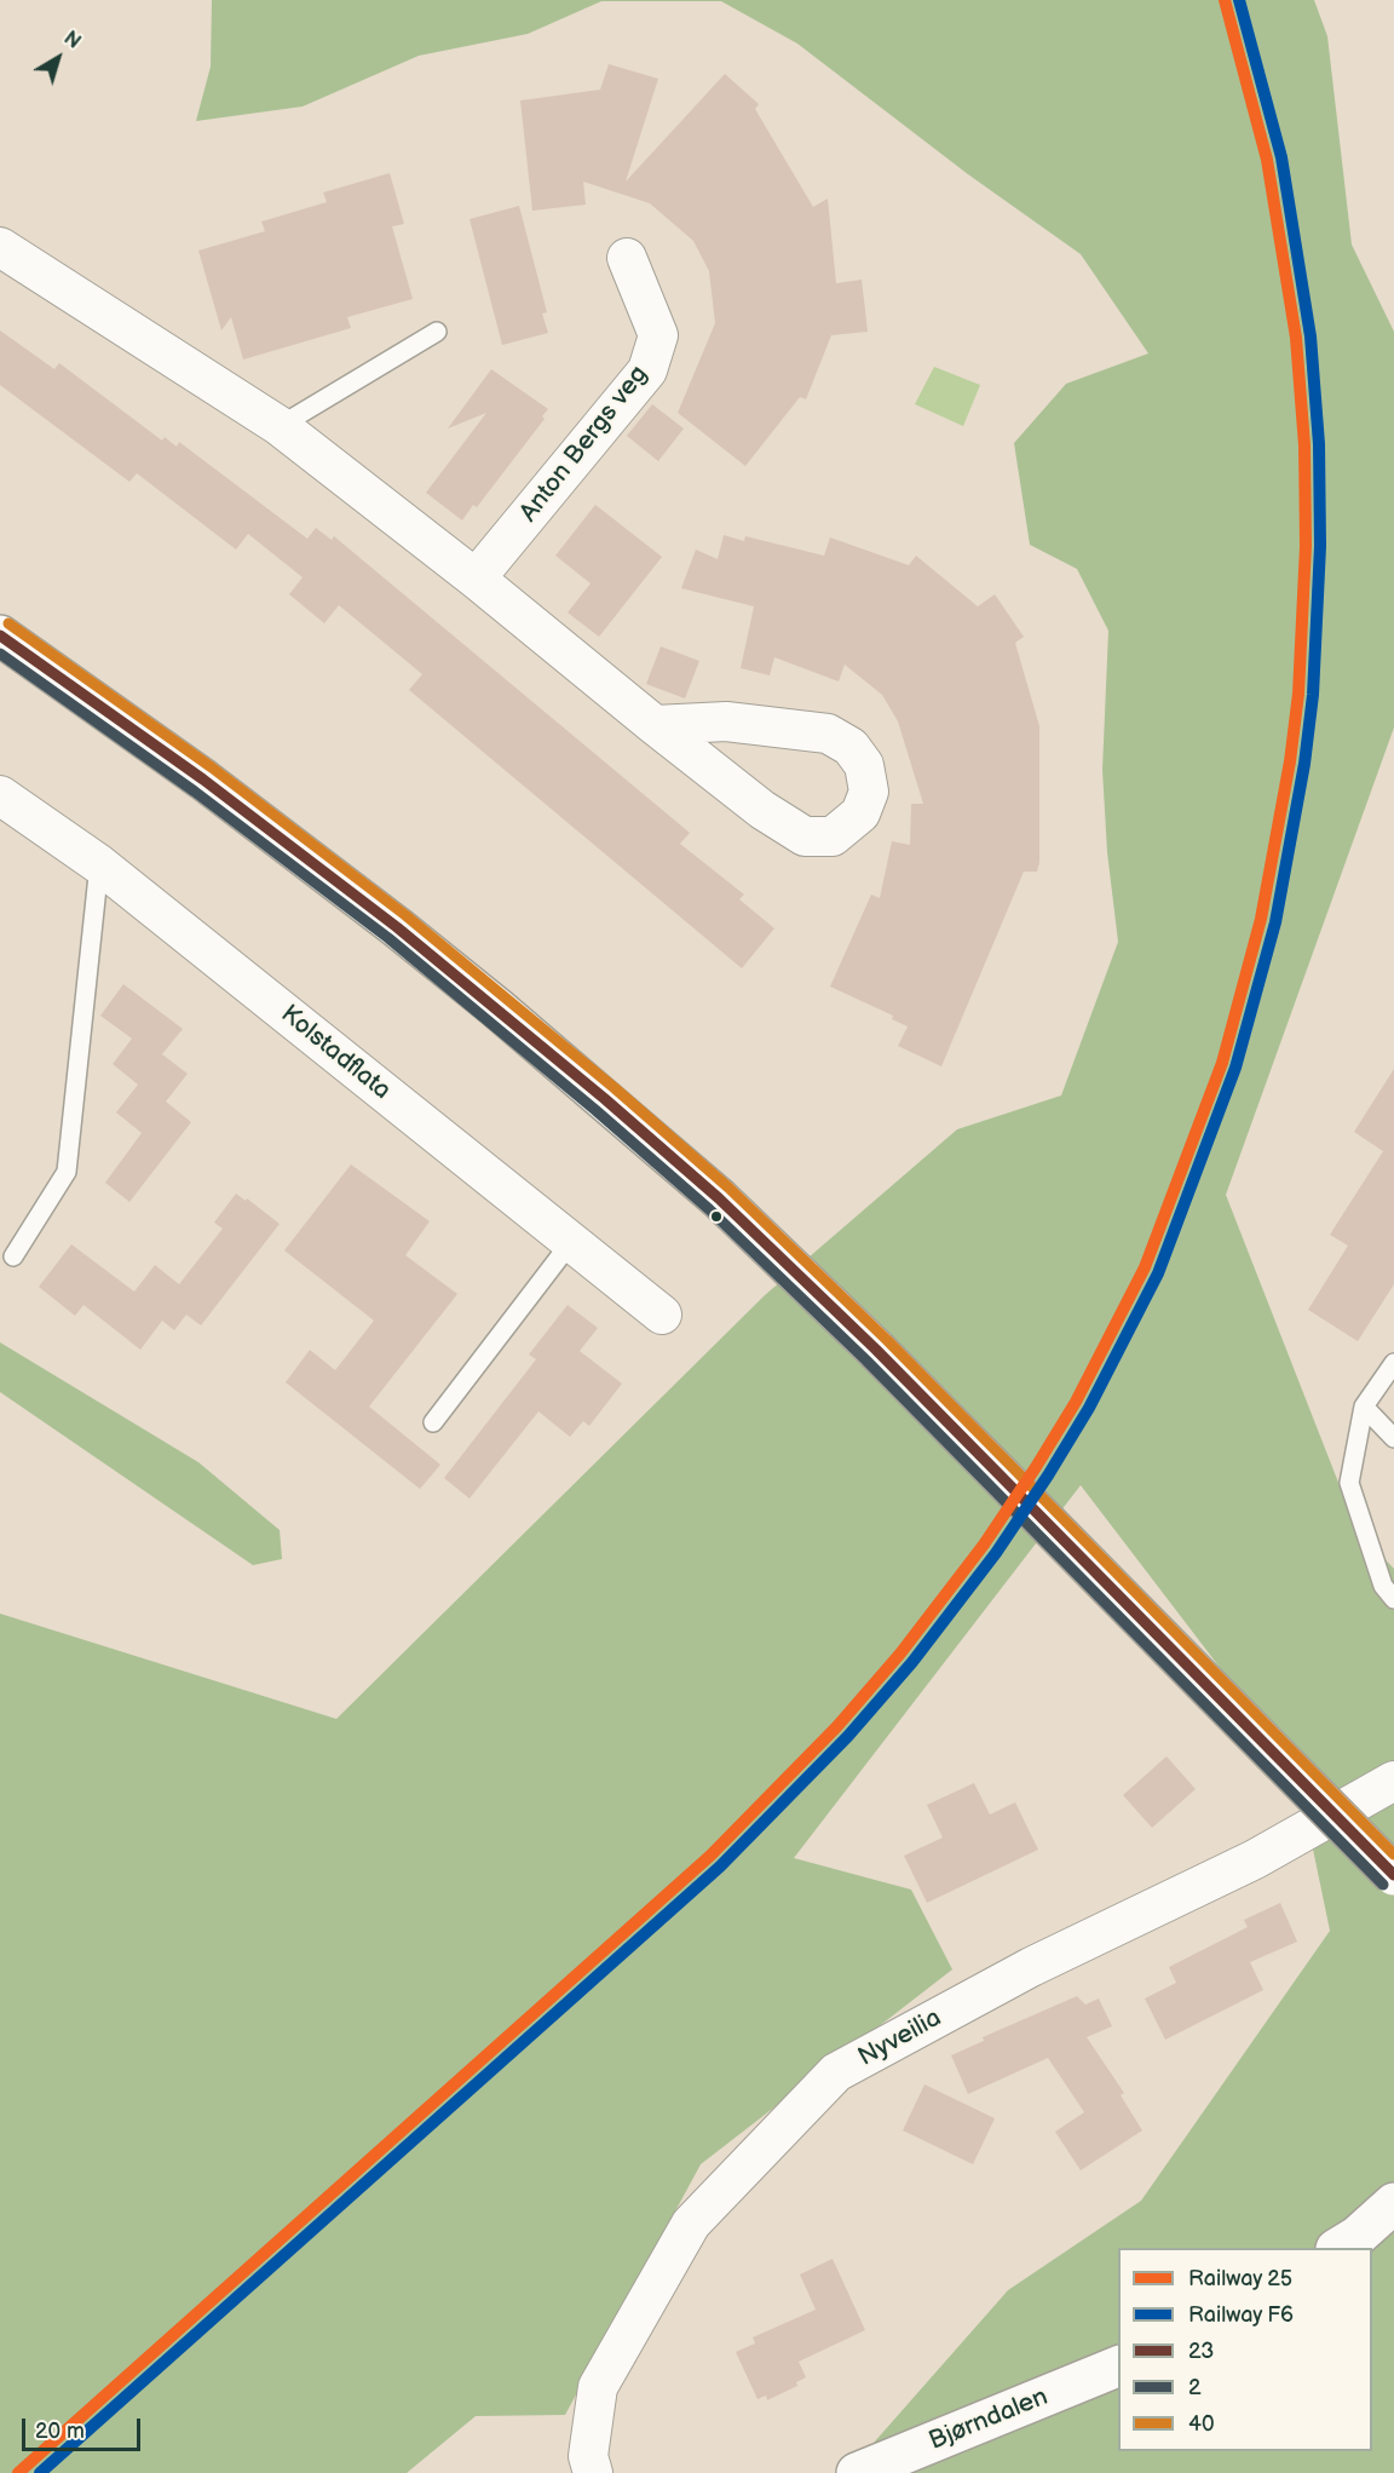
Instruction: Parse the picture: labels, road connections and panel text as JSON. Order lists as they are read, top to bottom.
{
  "streets": {
    "main road": ["Bjørndalen"],
    "street": ["Anton Bergs veg", "Kolstadflata", "Nyveilia"]
  },
  "lines": [
    "rail line 25",
    "rail line F6",
    "transit line 40",
    "transit line 23",
    "transit line 2"
  ],
  "legend": [
    "Railway 25",
    "Railway F6",
    "23",
    "2",
    "40"
  ],
  "scale_bar": "20 m",
  "north": "top right"
}
